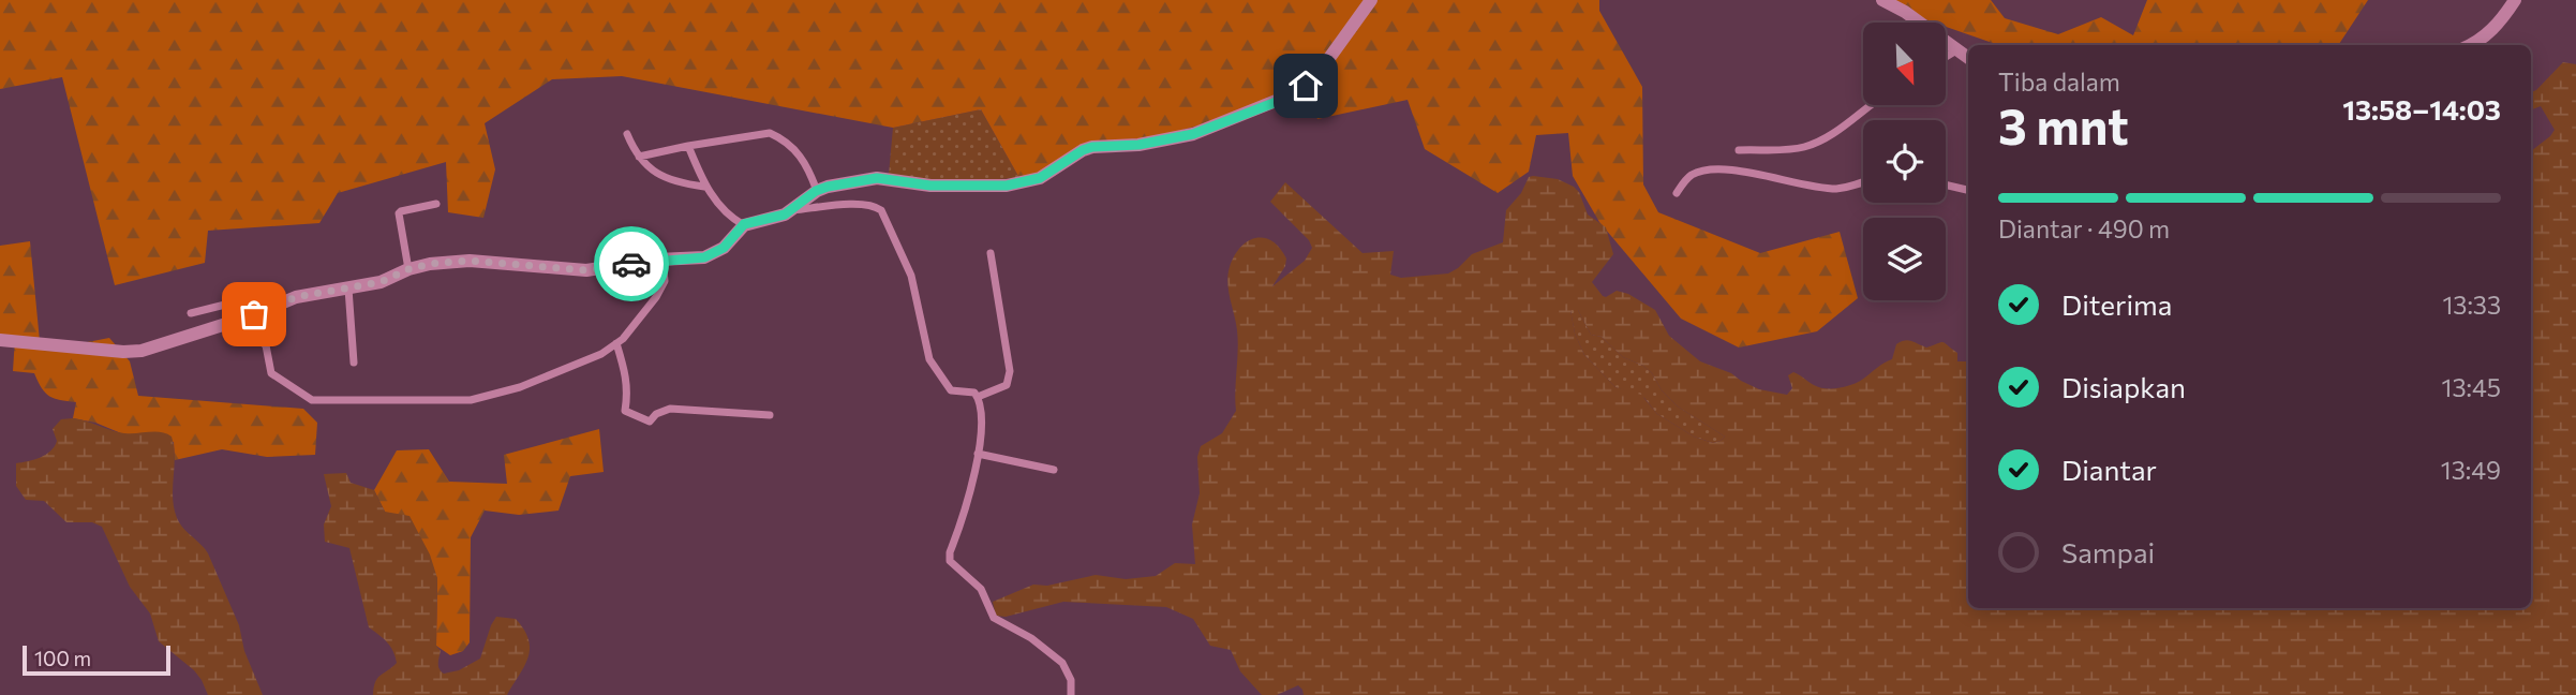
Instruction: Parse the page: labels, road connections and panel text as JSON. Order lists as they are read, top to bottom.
{
  "scale_bar": "100 m",
  "north": "bottom right",
  "page": {
    "heading": ["3 mnt", "Tiba dalam", "13:58–14:03"],
    "bar": "Diantar · 490 m",
    "list": [
      ["Diterima", "13:33"],
      ["Disiapkan", "13:45"],
      ["Diantar", "13:49"],
      "Sampai"
    ],
    "scale": "100 m"
  }
}
